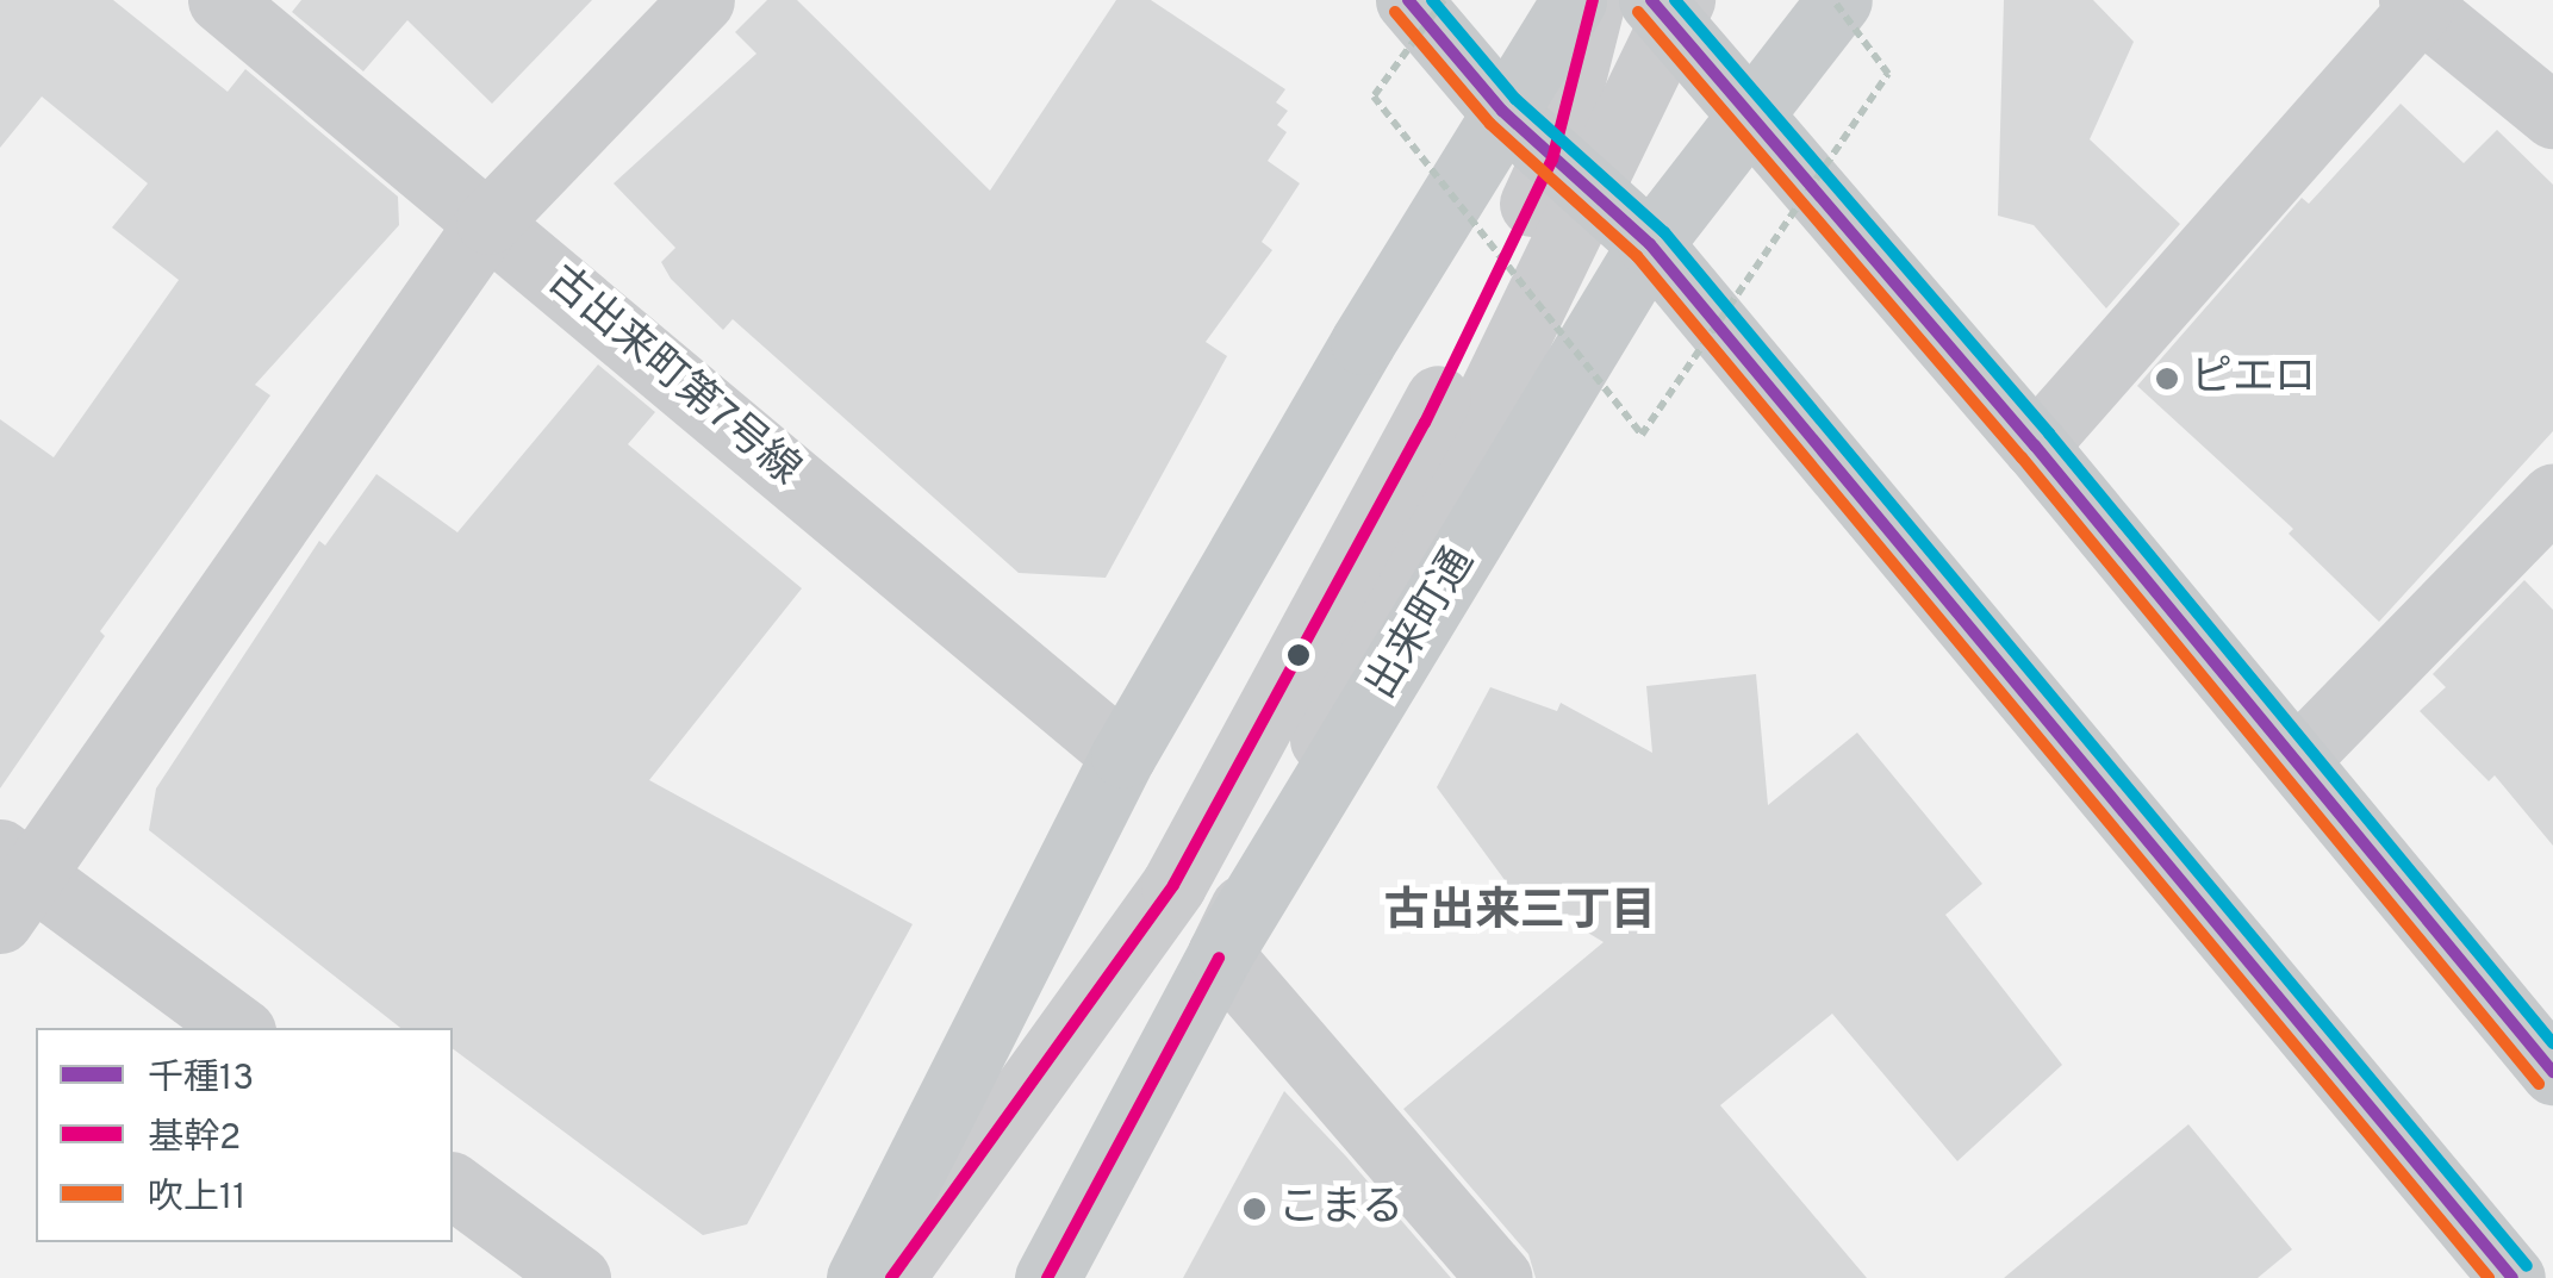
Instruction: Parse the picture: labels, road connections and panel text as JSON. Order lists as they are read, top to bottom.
{
  "streets": {
    "main road": ["出来町通"],
    "street": ["古出来町第7号線"]
  },
  "districts": ["古出来三丁目"],
  "places": ["ピエロ", "こまる"],
  "lines": ["transit line 千種13", "transit line 基幹2", "transit line 吹上11"],
  "legend": ["千種13", "基幹2", "吹上11"]
}
